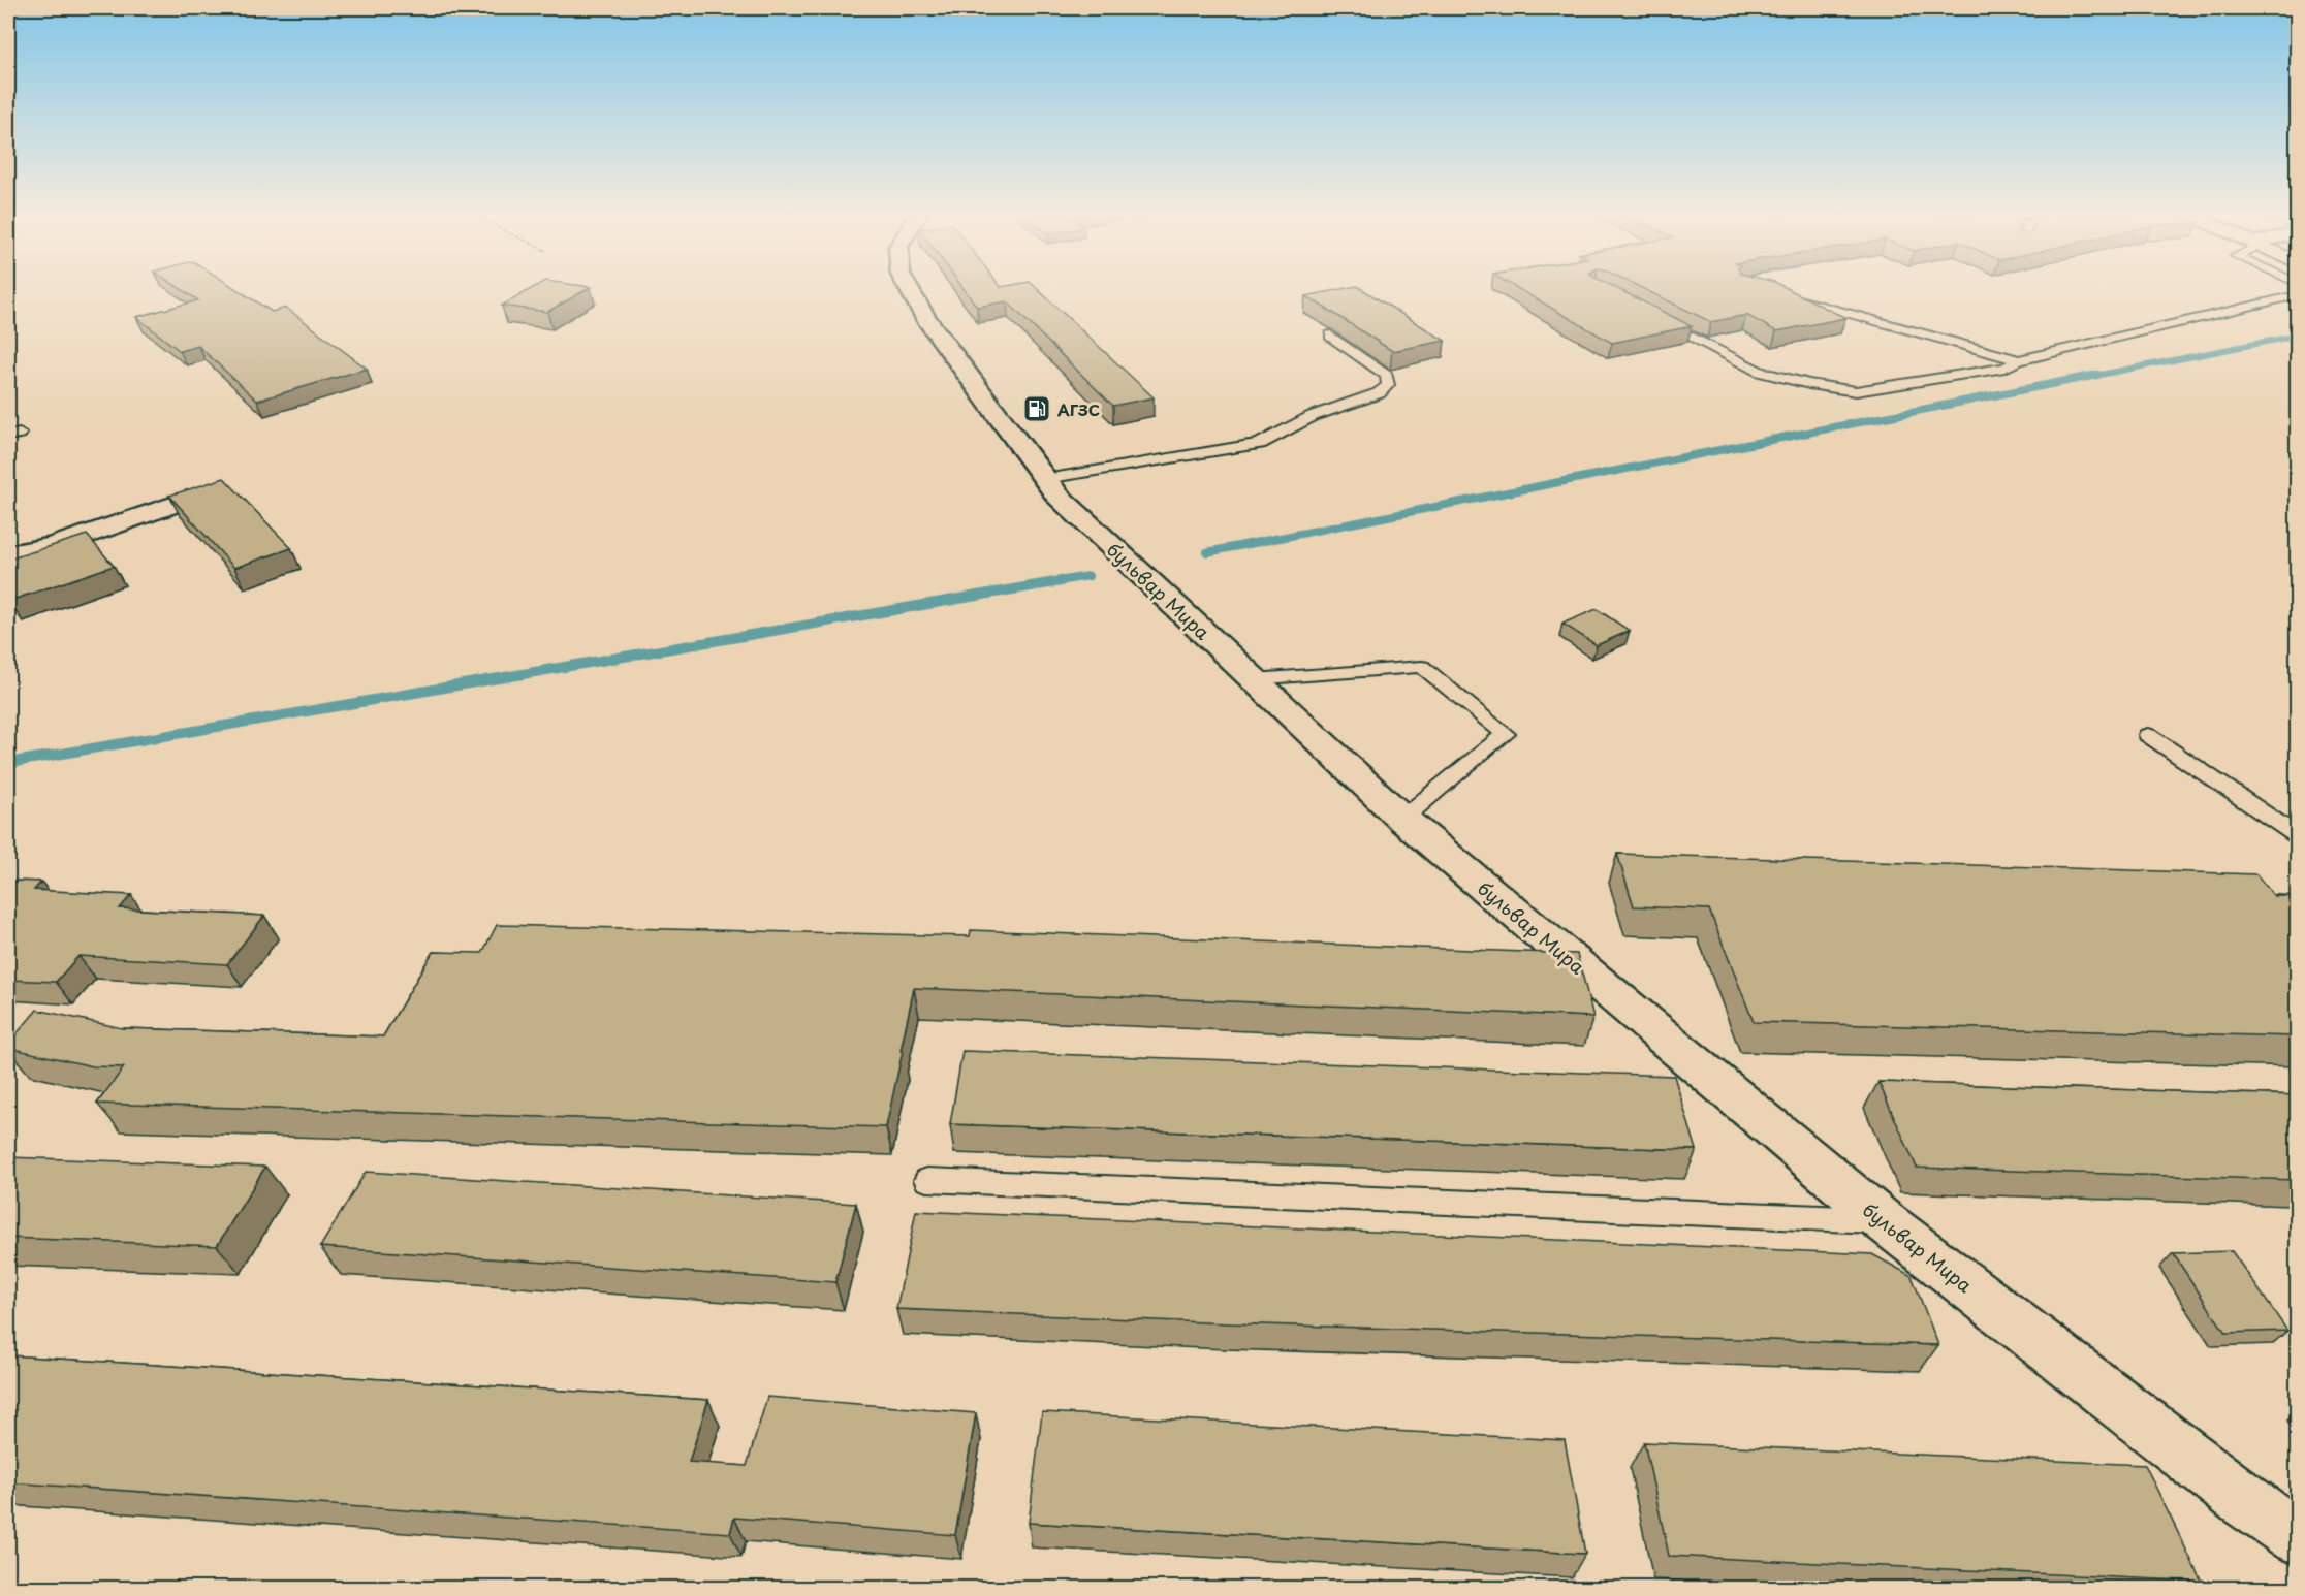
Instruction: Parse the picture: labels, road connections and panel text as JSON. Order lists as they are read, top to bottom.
{
  "streets": {
    "street": ["бульвар Мира"]
  },
  "places": {
    "fuel station": ["АГЗС"]
  }
}
